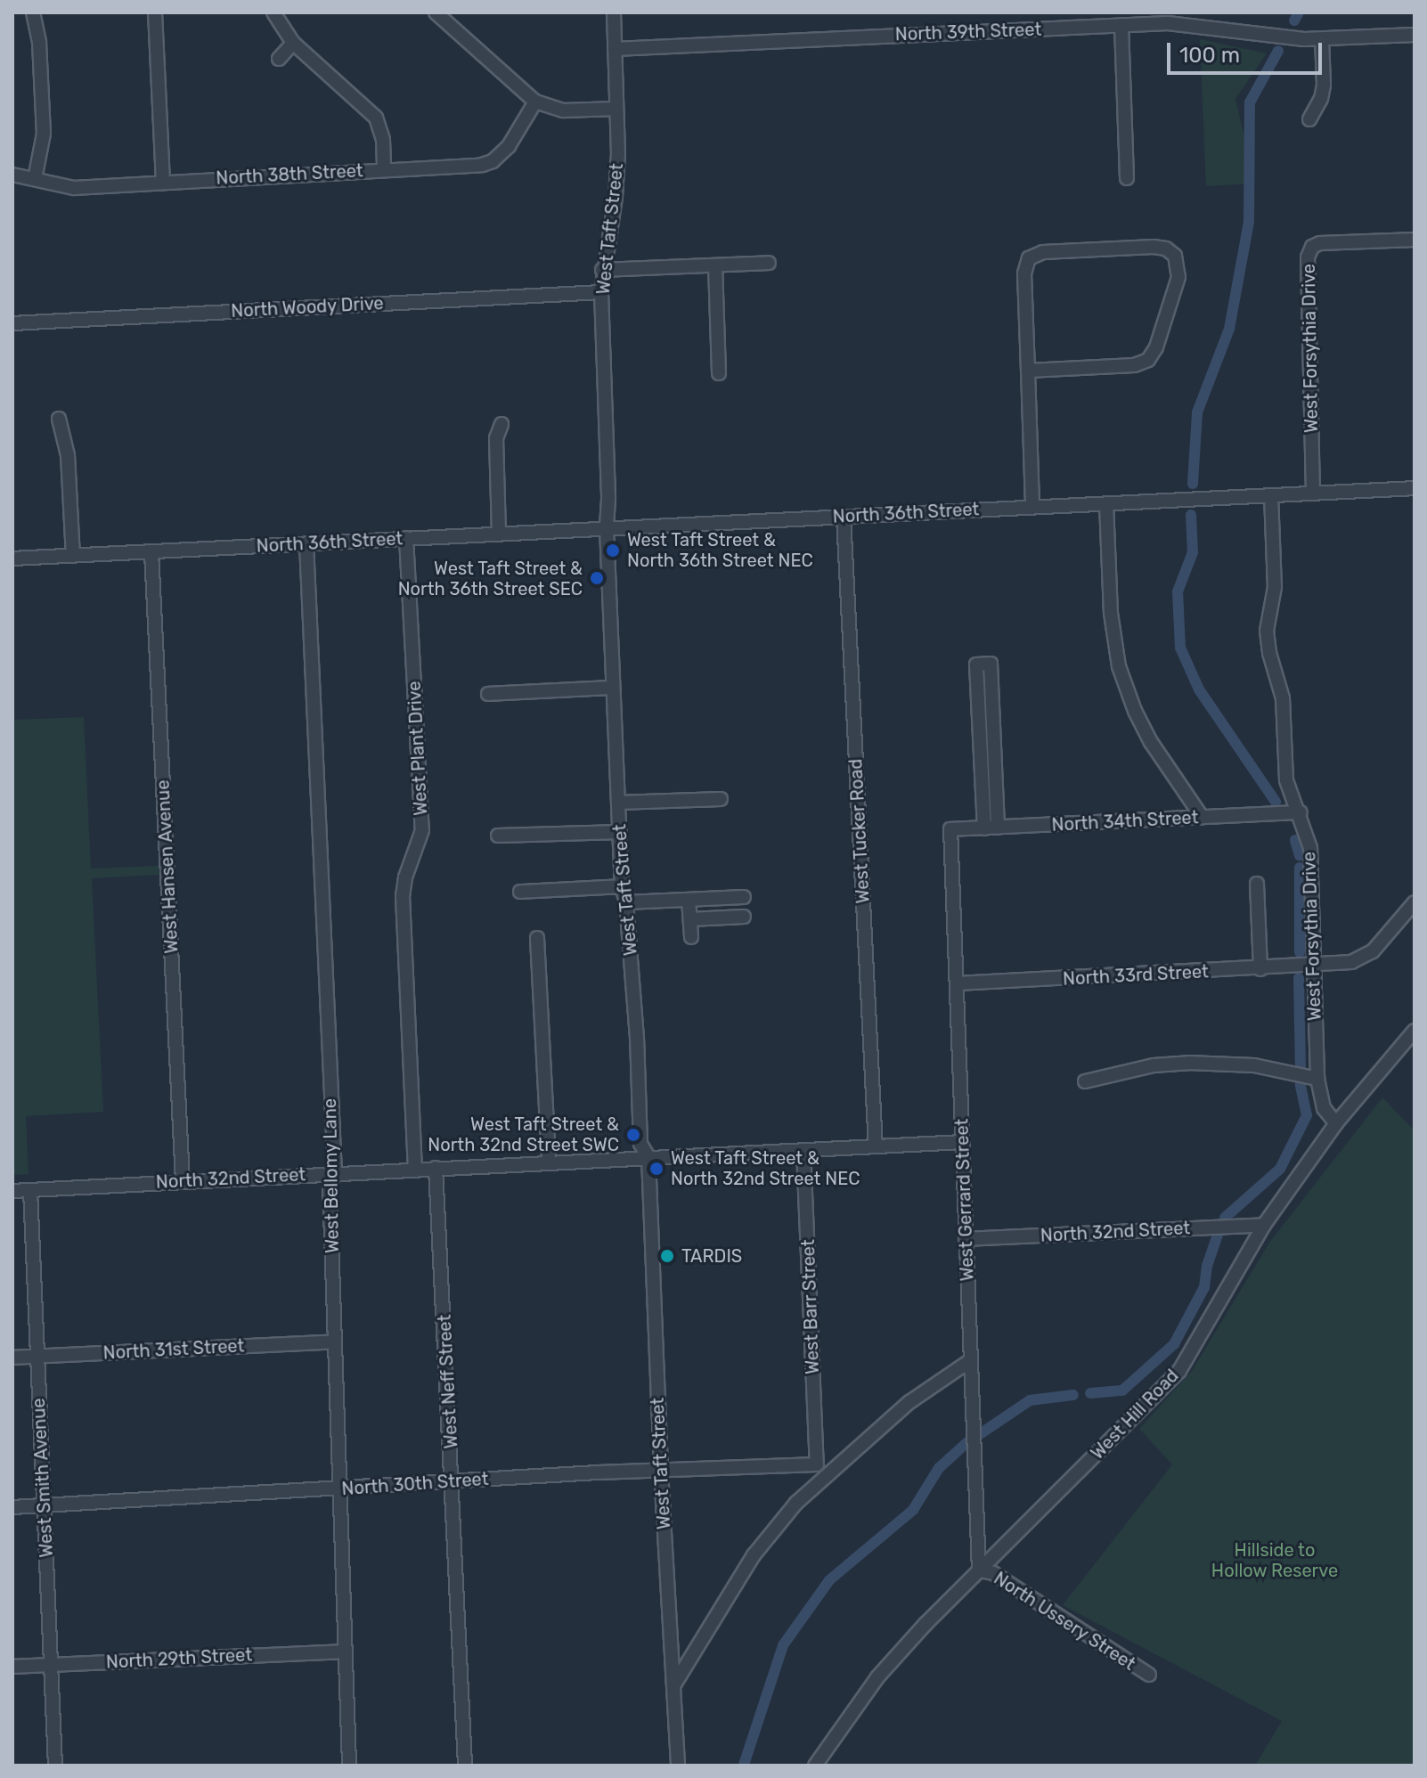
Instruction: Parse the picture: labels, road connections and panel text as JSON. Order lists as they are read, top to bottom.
{
  "streets": {
    "street": [
      "North 39th Street",
      "North 38th Street",
      "West Taft Street",
      "North Woody Drive",
      "West Forsythia Drive",
      "North 36th Street",
      "West Plant Drive",
      "North 34th Street",
      "West Tucker Road",
      "West Hansen Avenue",
      "North 33rd Street",
      "West Bellomy Lane",
      "North 32nd Street",
      "West Gerrard Street",
      "West Barr Street",
      "North 31st Street",
      "West Neff Street",
      "West Hill Road",
      "West Smith Avenue",
      "North 30th Street",
      "North Ussery Street",
      "North 29th Street"
    ]
  },
  "crossings": [
    ["North 39th Street", "West Taft Street"],
    ["West Taft Street", "North Woody Drive"],
    ["West Taft Street", "North 36th Street"],
    ["West Taft Street", "North 32nd Street"],
    ["West Taft Street", "North 30th Street"],
    ["West Forsythia Drive", "North 36th Street"],
    ["West Forsythia Drive", "North 34th Street"],
    ["West Forsythia Drive", "North 33rd Street"],
    ["West Forsythia Drive", "West Hill Road"],
    ["North 36th Street", "West Plant Drive"],
    ["North 36th Street", "West Tucker Road"],
    ["North 36th Street", "West Hansen Avenue"],
    ["North 36th Street", "West Bellomy Lane"],
    ["West Plant Drive", "North 32nd Street"],
    ["North 34th Street", "West Gerrard Street"],
    ["West Tucker Road", "North 32nd Street"],
    ["West Hansen Avenue", "North 32nd Street"],
    ["North 33rd Street", "West Gerrard Street"],
    ["West Bellomy Lane", "North 32nd Street"],
    ["West Bellomy Lane", "North 31st Street"],
    ["West Bellomy Lane", "North 30th Street"],
    ["West Bellomy Lane", "North 29th Street"],
    ["North 32nd Street", "West Gerrard Street"],
    ["North 32nd Street", "West Barr Street"],
    ["North 32nd Street", "West Neff Street"],
    ["North 32nd Street", "West Hill Road"],
    ["North 32nd Street", "West Smith Avenue"],
    ["West Gerrard Street", "West Hill Road"],
    ["West Gerrard Street", "North Ussery Street"],
    ["West Barr Street", "North 30th Street"],
    ["North 31st Street", "West Smith Avenue"],
    ["West Neff Street", "North 30th Street"],
    ["West Hill Road", "North Ussery Street"],
    ["West Smith Avenue", "North 30th Street"],
    ["West Smith Avenue", "North 29th Street"]
  ],
  "parks": ["Hillside to Hollow Reserve"],
  "places": [
    "West Taft Street & North 36th Street NEC",
    "West Taft Street & North 36th Street SEC",
    "West Taft Street & North 32nd Street SWC",
    "West Taft Street & North 32nd Street NEC",
    "TARDIS"
  ],
  "scale_bar": "100 m"
}
